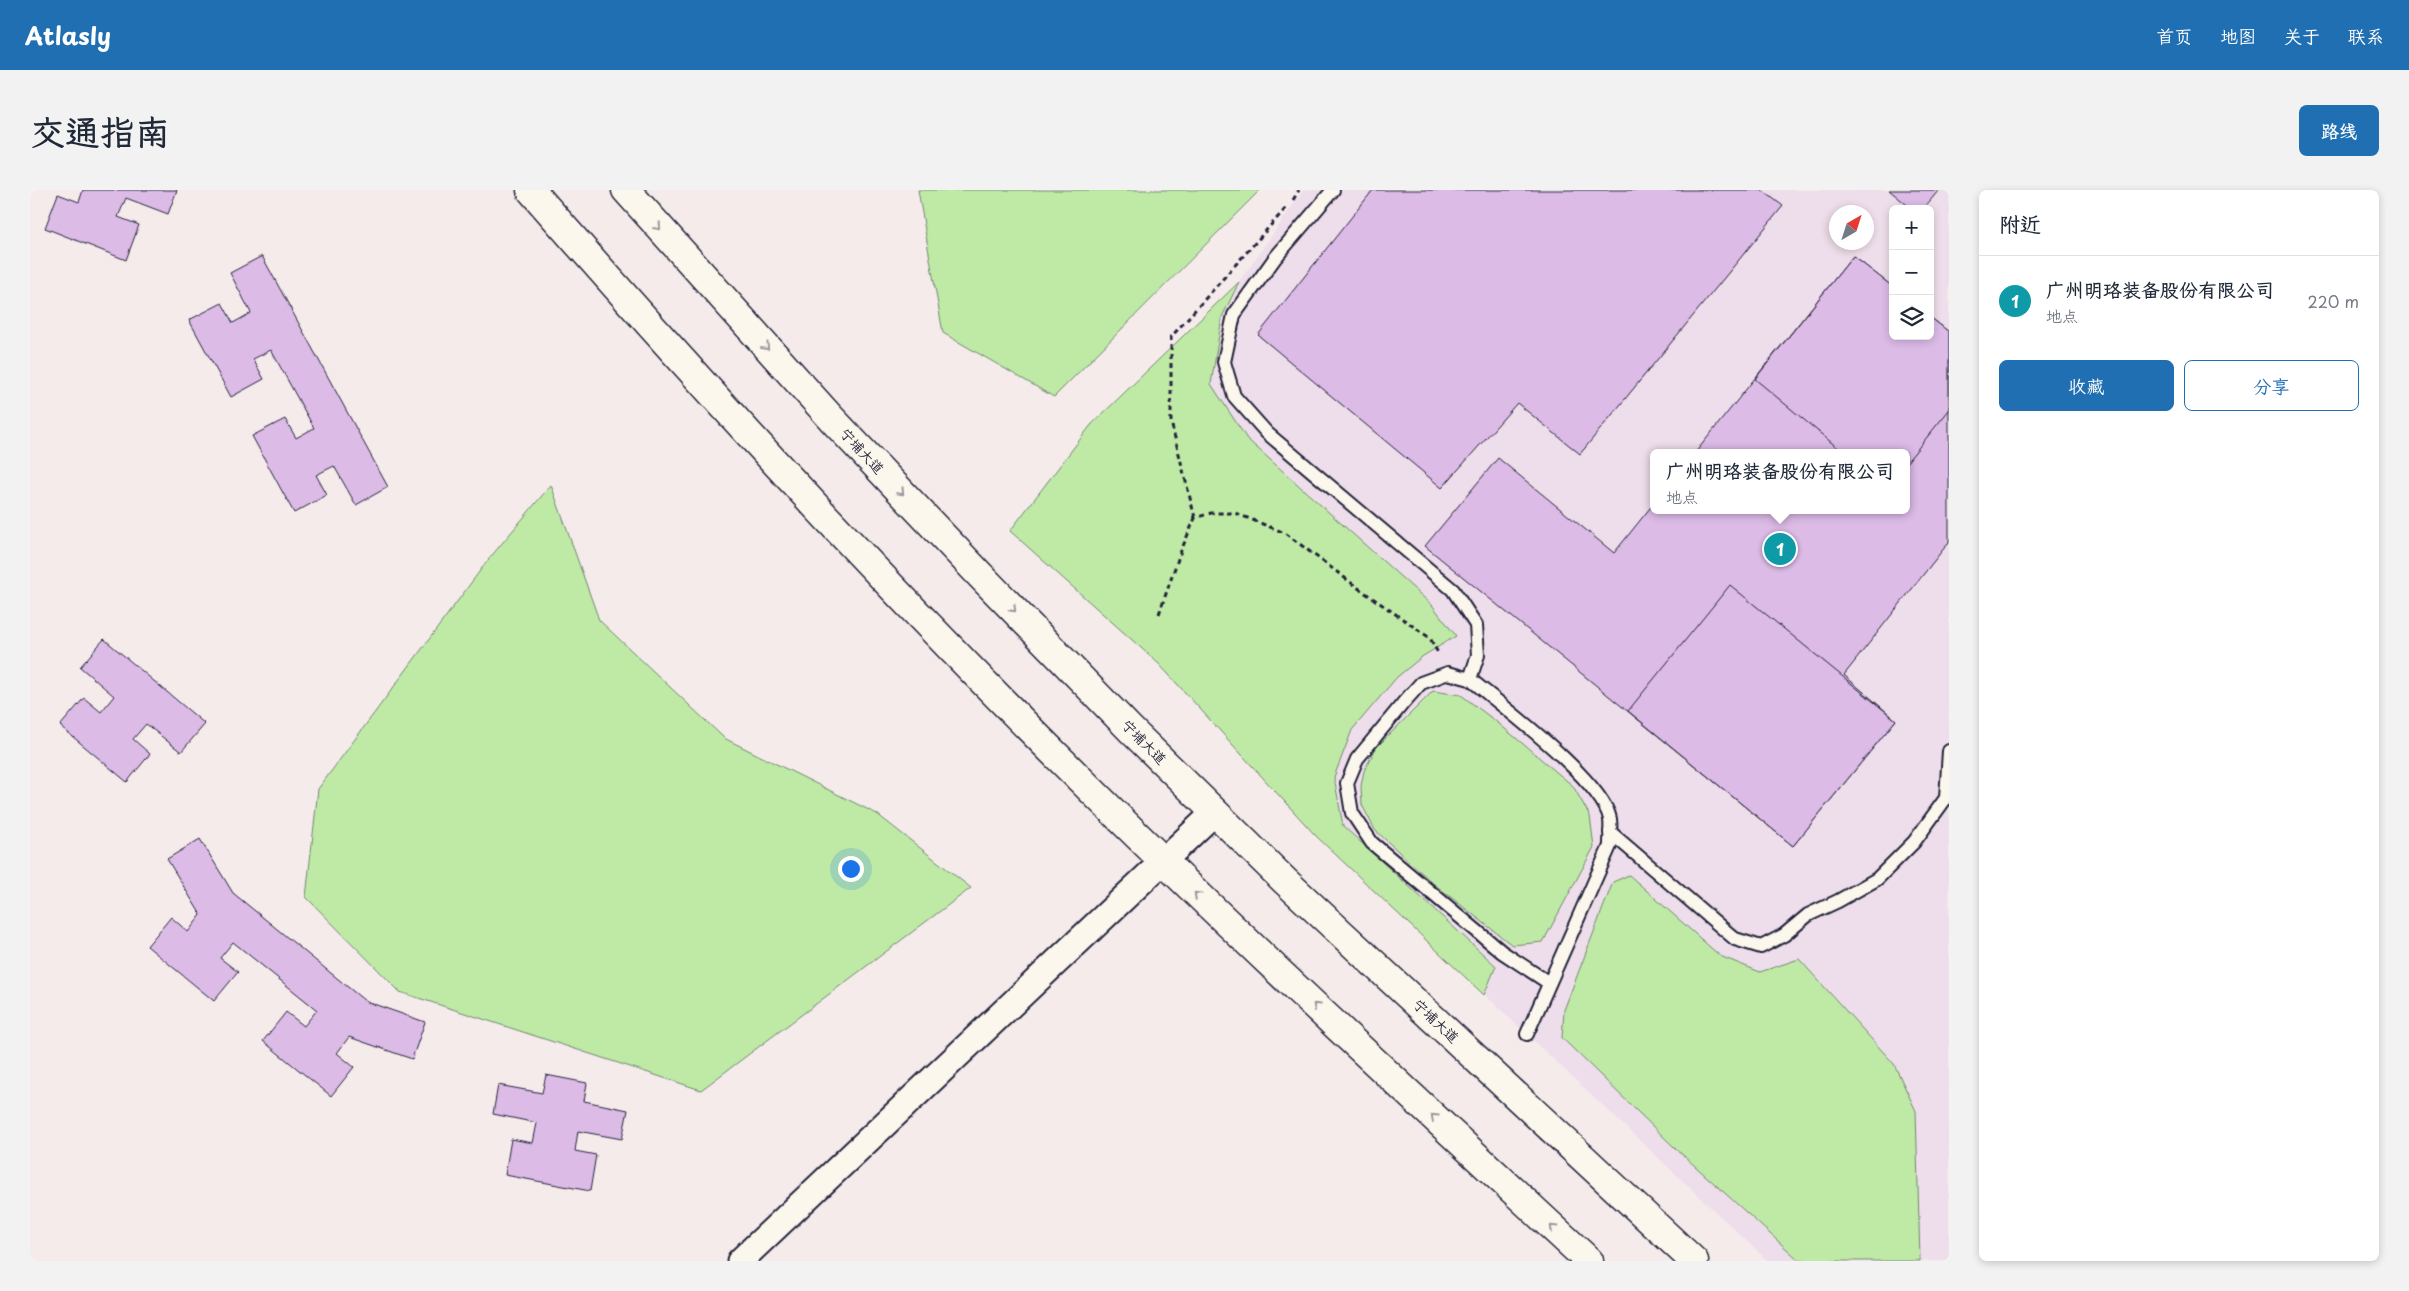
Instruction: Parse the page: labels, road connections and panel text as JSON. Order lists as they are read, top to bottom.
{
  "streets": {
    "main road": ["宁埔大道"]
  },
  "north": "top right",
  "page": {
    "header": "Atlasly",
    "nav": [
      "首页",
      "地图",
      "关于",
      "联系"
    ],
    "title": "交通指南",
    "buttons": [
      "路线",
      ["收藏", "分享"]
    ],
    "heading": "附近",
    "map_buttons": ["+", "−"],
    "list": [
      {
        "mark": "1",
        "name": "广州明珞装备股份有限公司",
        "note": "地点",
        "value": "220 m"
      }
    ],
    "popup": ["广州明珞装备股份有限公司", "地点"],
    "pins": "1"
  }
}
